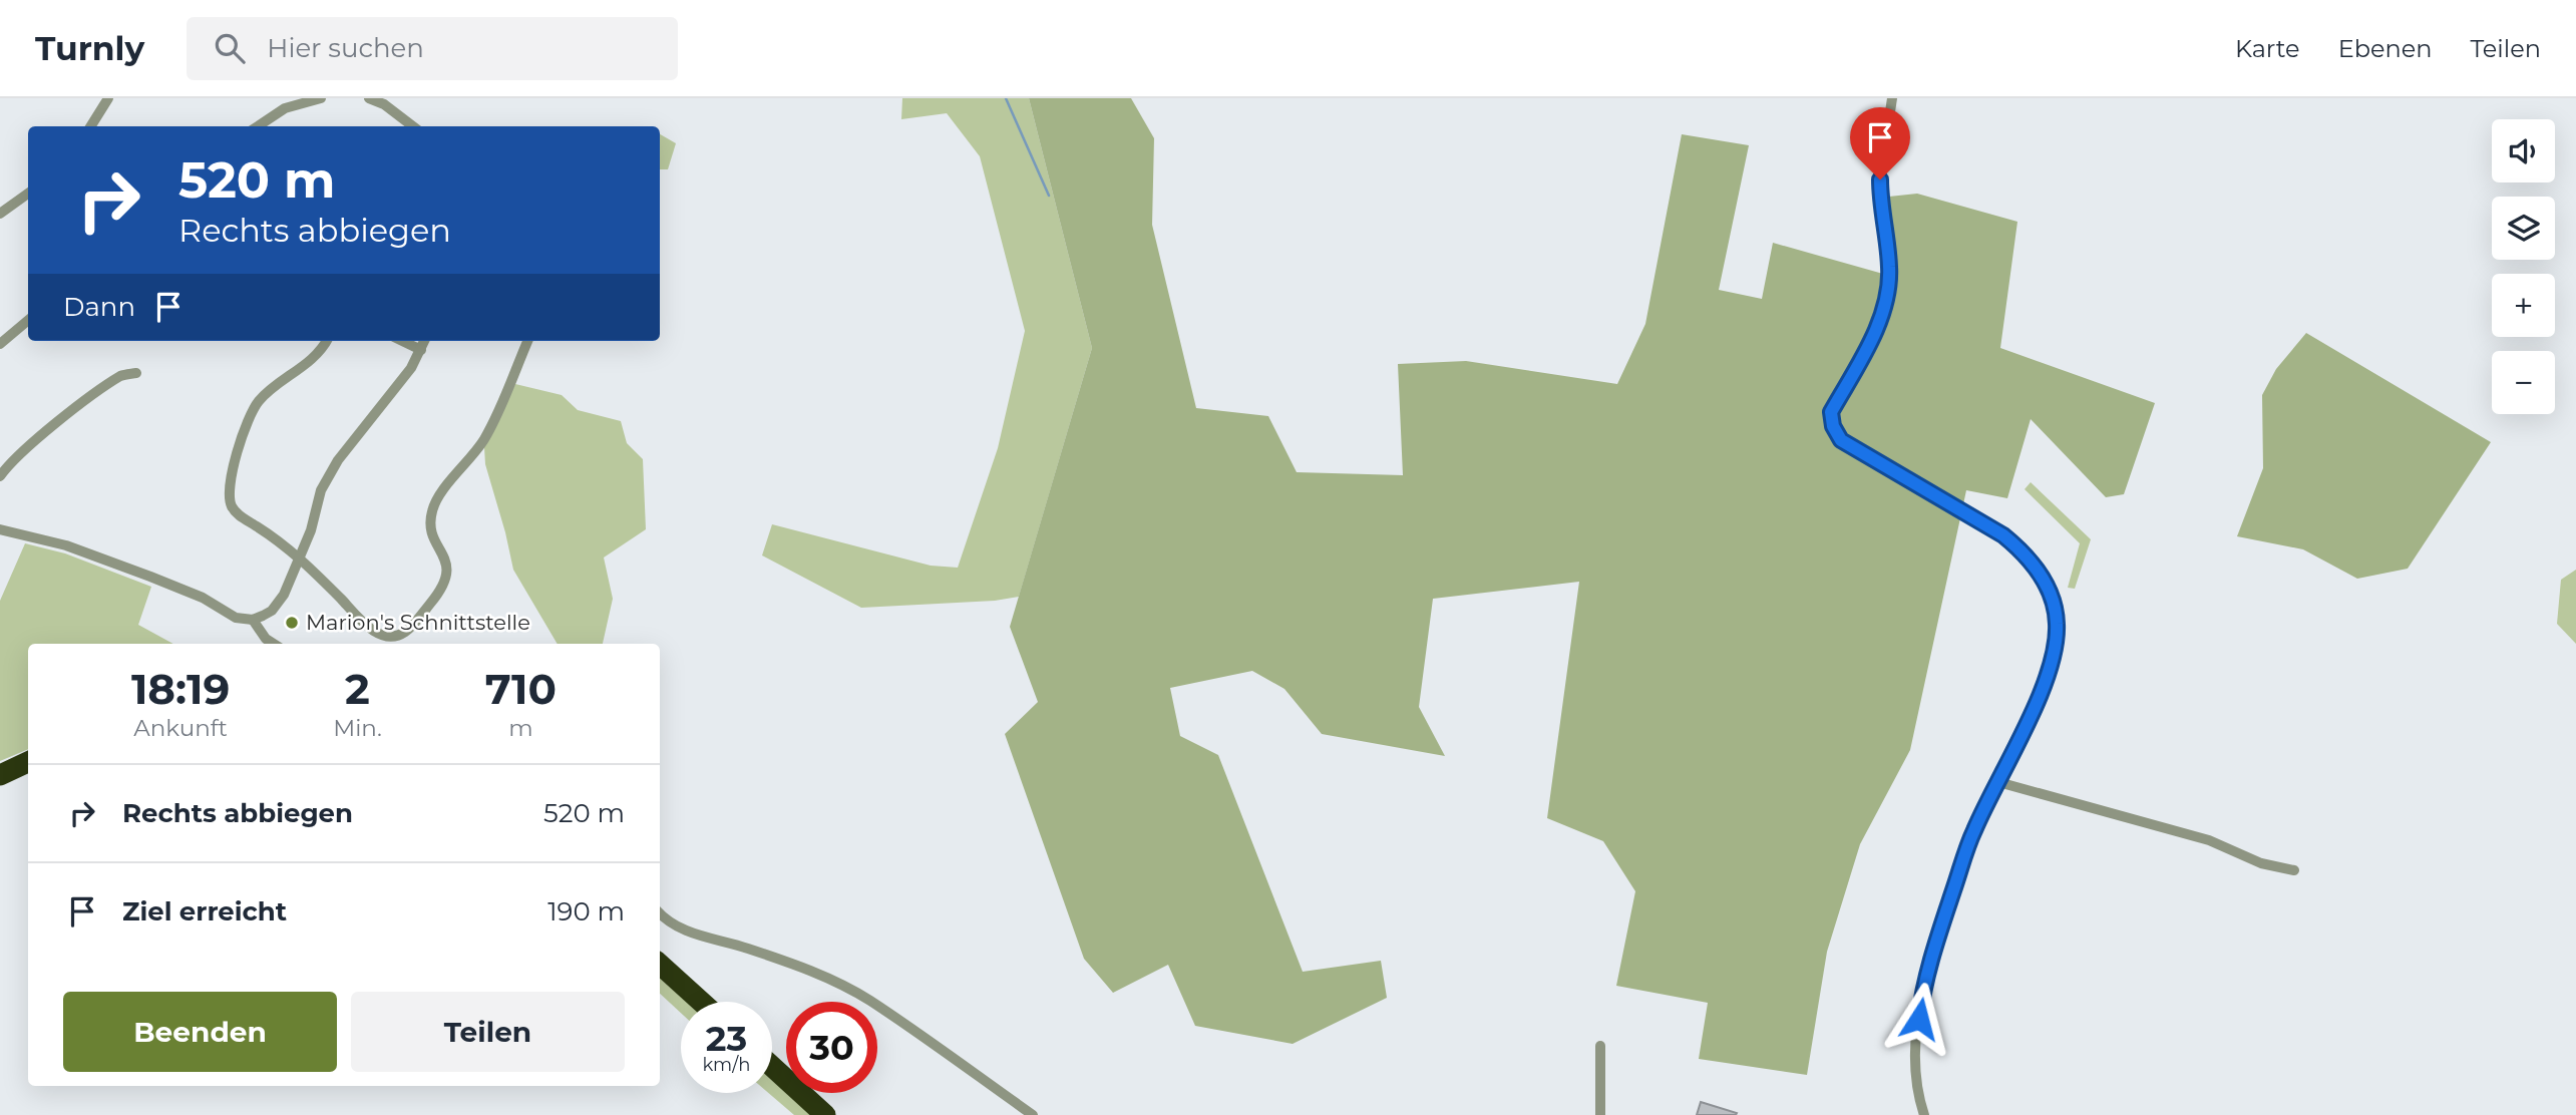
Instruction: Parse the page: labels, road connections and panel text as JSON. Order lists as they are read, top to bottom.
{
  "places": ["Marion's Schnittstelle"],
  "page": {
    "header": "Turnly",
    "search": "Hier suchen",
    "nav": ["Karte", "Ebenen", "Teilen"],
    "map_buttons": ["+", "−"],
    "turn": ["520 m", "Rechts abbiegen"],
    "then": "Dann",
    "eta": [
      "18:19",
      "Ankunft",
      "2",
      "Min.",
      "710",
      "m"
    ],
    "list": [
      {
        "name": "Rechts abbiegen",
        "value": "520 m"
      },
      {
        "name": "Ziel erreicht",
        "value": "190 m"
      }
    ],
    "buttons": ["Beenden", "Teilen"],
    "speed": "23 km/h",
    "limit": "30"
  }
}
